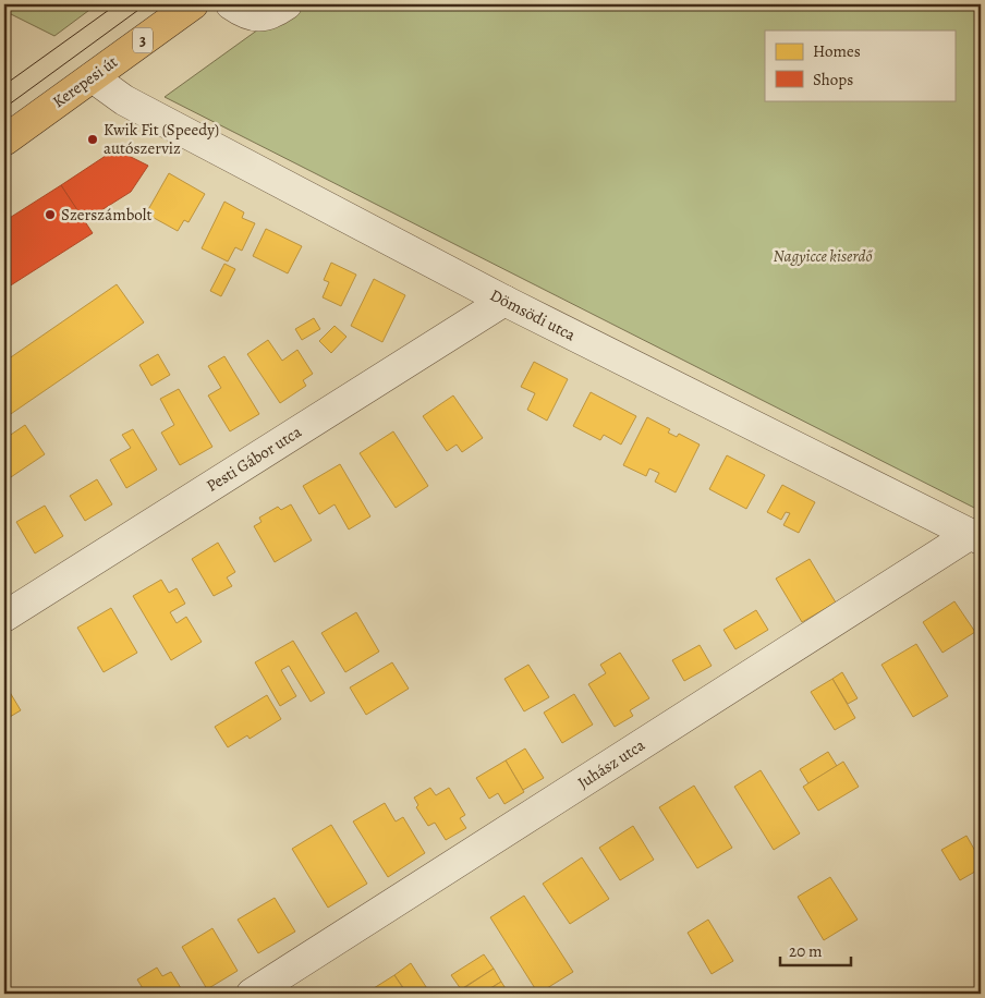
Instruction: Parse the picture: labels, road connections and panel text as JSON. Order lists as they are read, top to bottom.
{
  "streets": {
    "main road": ["3", "Kerepesi út"],
    "street": ["Dömsödi utca", "Pesti Gábor utca", "Juhász utca"]
  },
  "crossings": [
    ["Kerepesi út", "Dömsödi utca"],
    ["Dömsödi utca", "Pesti Gábor utca"],
    ["Dömsödi utca", "Juhász utca"]
  ],
  "parks": ["Nagyicce kiserdő"],
  "places": ["Kwik Fit (Speedy) autószerviz", "Szerszámbolt"],
  "legend": ["Homes", "Shops"],
  "scale_bar": "20 m"
}
